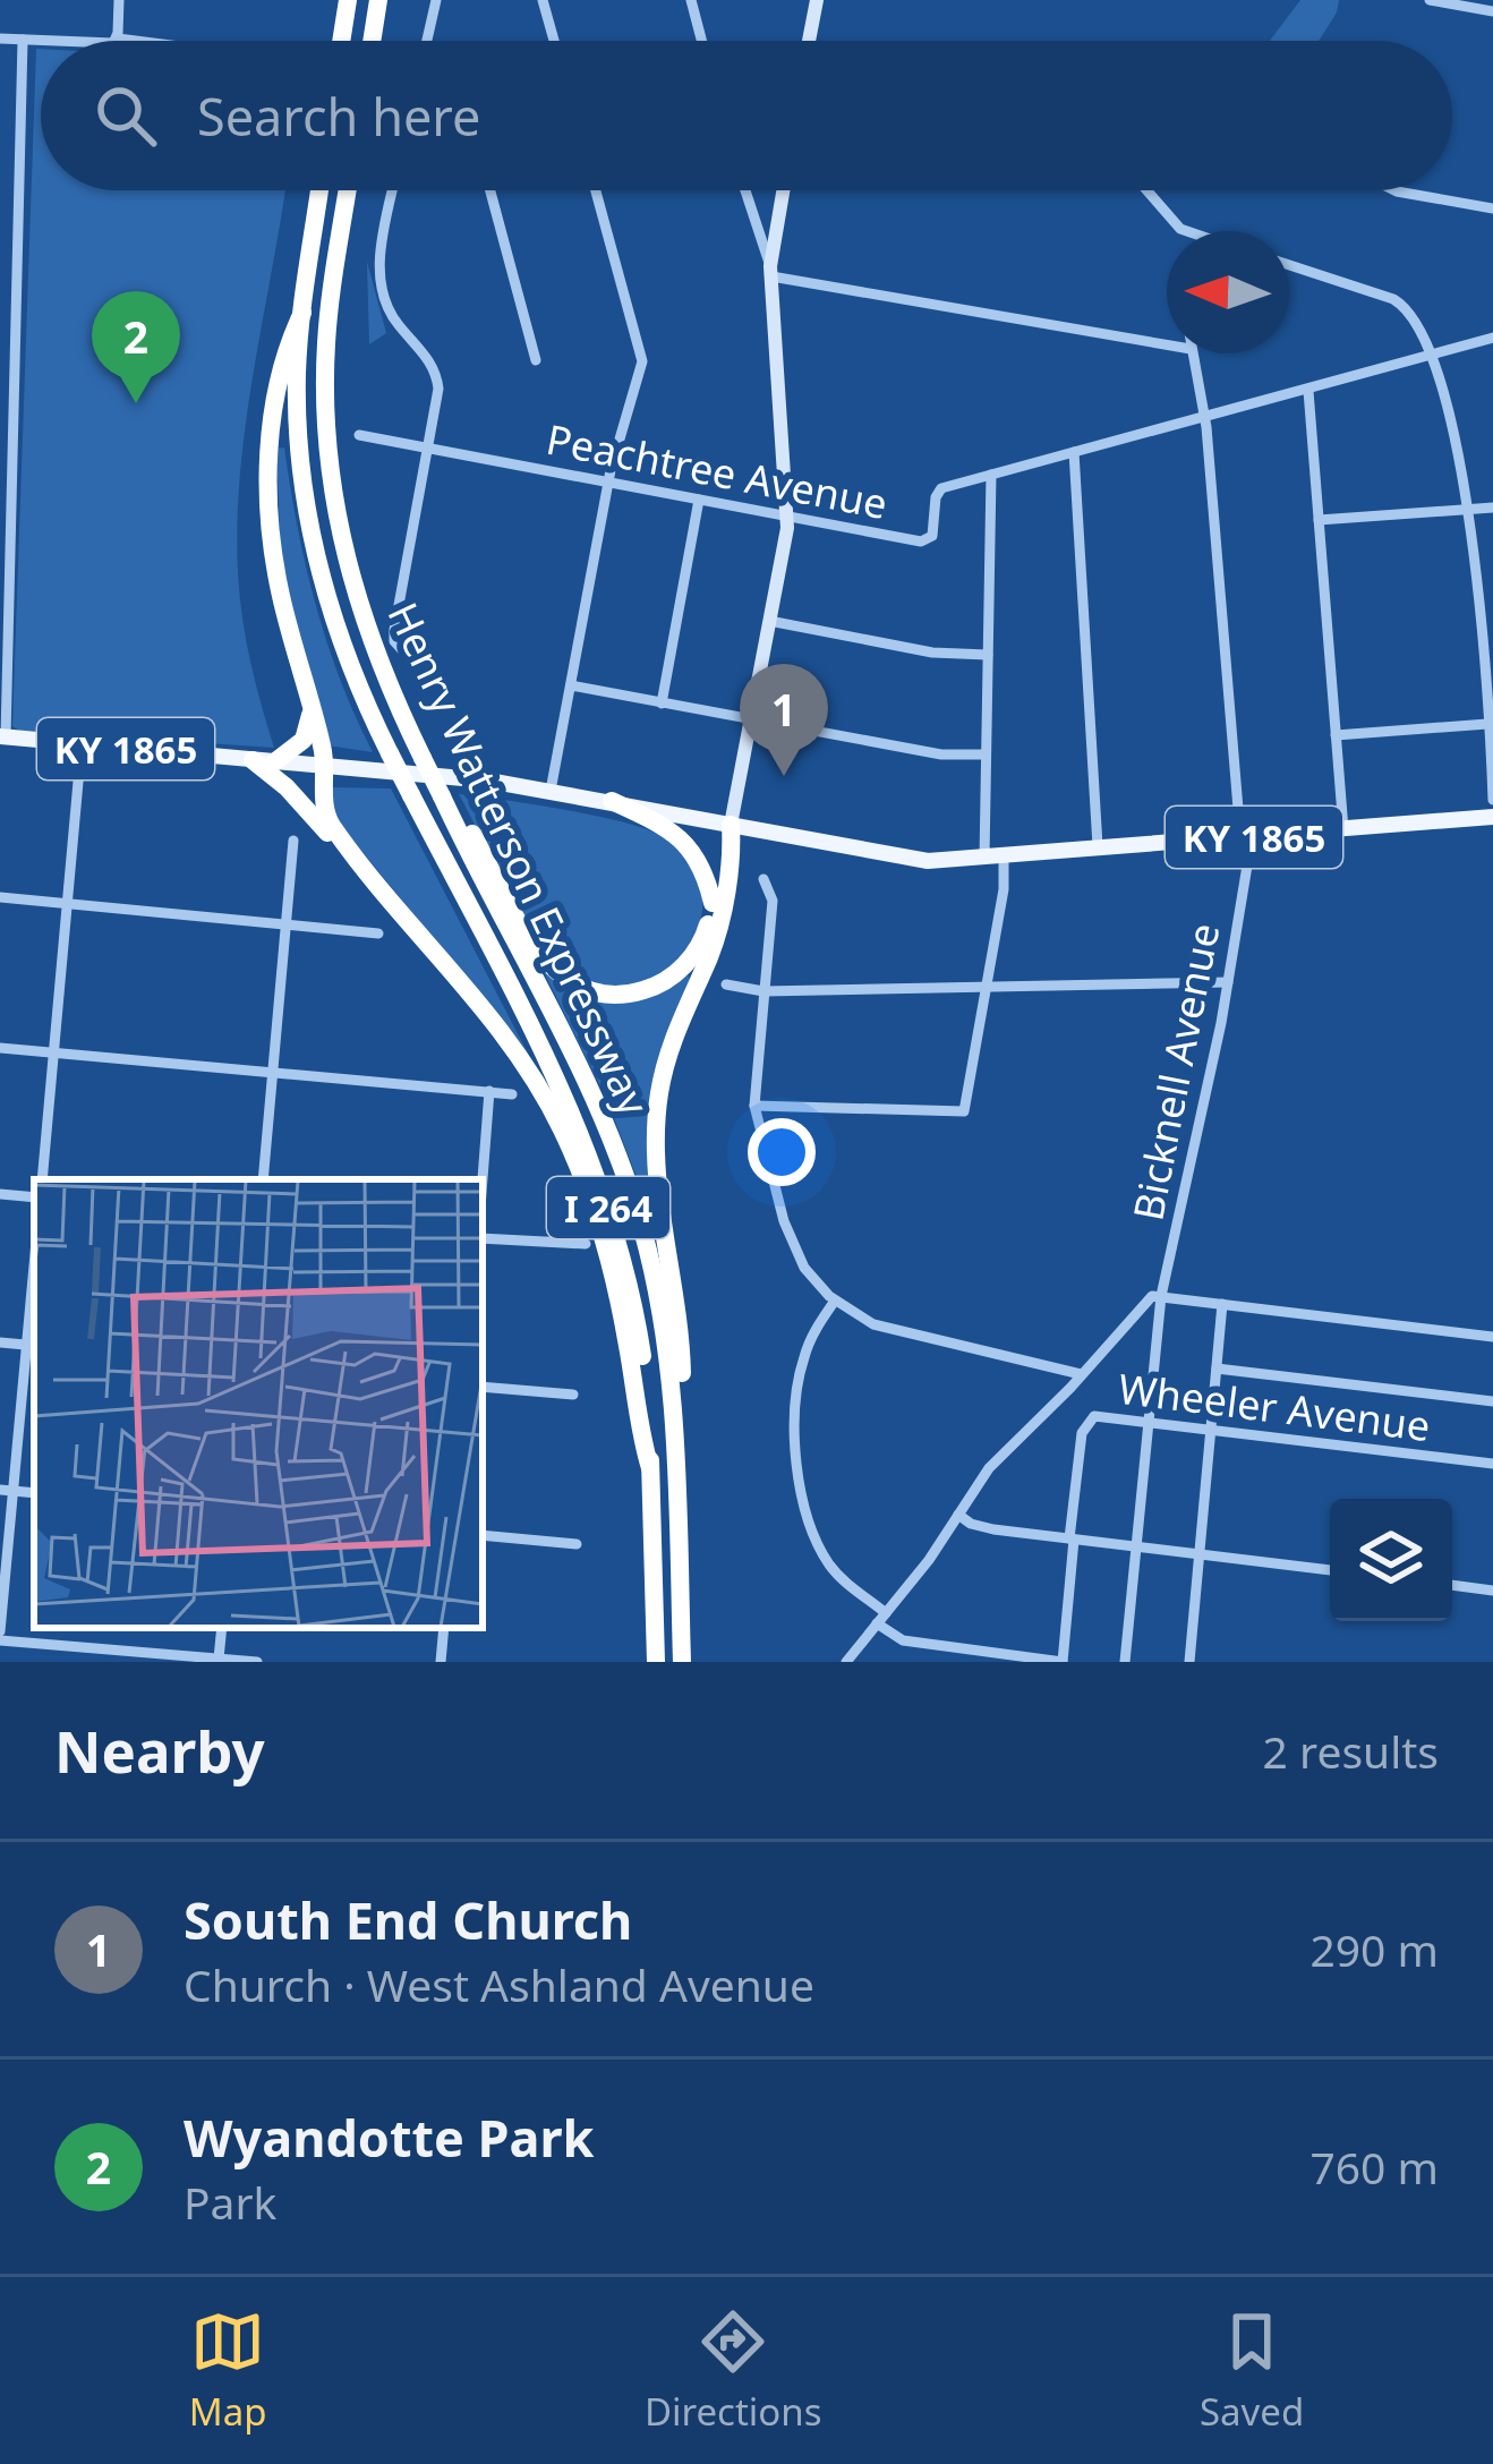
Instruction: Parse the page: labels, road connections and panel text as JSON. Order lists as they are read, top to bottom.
{
  "streets": {
    "highway": ["Henry Watterson Expressway", "I 264"],
    "main road": ["KY 1865"],
    "street": ["Peachtree Avenue", "Bicknell Avenue", "Wheeler Avenue"]
  },
  "crossings": [
    ["Peachtree Avenue", "Bicknell Avenue"],
    ["KY 1865", "Bicknell Avenue"],
    ["Bicknell Avenue", "Wheeler Avenue"]
  ],
  "north": "left",
  "page": {
    "search": "Search here",
    "pins": ["2", "1"],
    "heading": ["Nearby", "2 results"],
    "list": [
      {
        "mark": "1",
        "name": "South End Church",
        "note": "Church · West Ashland Avenue",
        "value": "290 m"
      },
      {
        "mark": "2",
        "name": "Wyandotte Park",
        "note": "Park",
        "value": "760 m"
      }
    ],
    "nav": ["Map", "Directions", "Saved"]
  }
}
